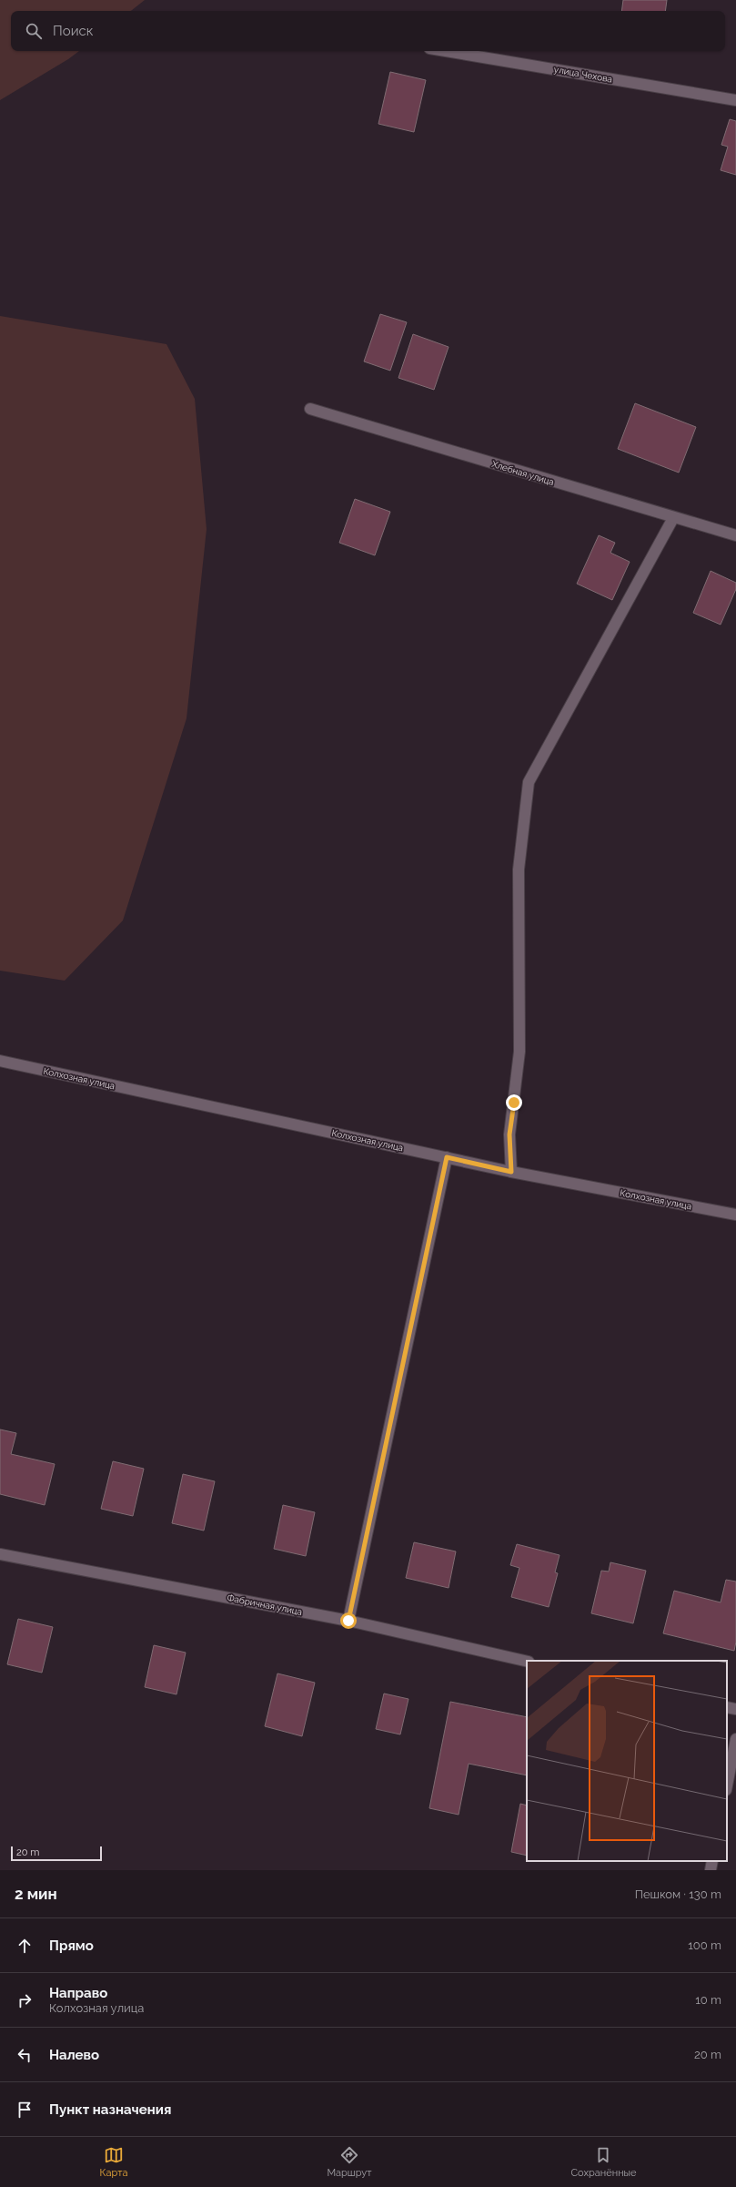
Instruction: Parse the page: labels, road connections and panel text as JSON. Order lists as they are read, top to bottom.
{
  "streets": {
    "street": [
      "улица Чехова",
      "Хлебная улица",
      "Колхозная улица",
      "Фабричная улица"
    ]
  },
  "scale_bar": "20 m",
  "page": {
    "search": "Поиск",
    "scale": "20 m",
    "heading": ["2 мин", "Пешком · 130 m"],
    "list": [
      ["Прямо", "100 m"],
      ["Направо", "Колхозная улица", "10 m"],
      ["Налево", "20 m"],
      "Пункт назначения"
    ],
    "nav": ["Карта", "Маршрут", "Сохранённые"]
  }
}
